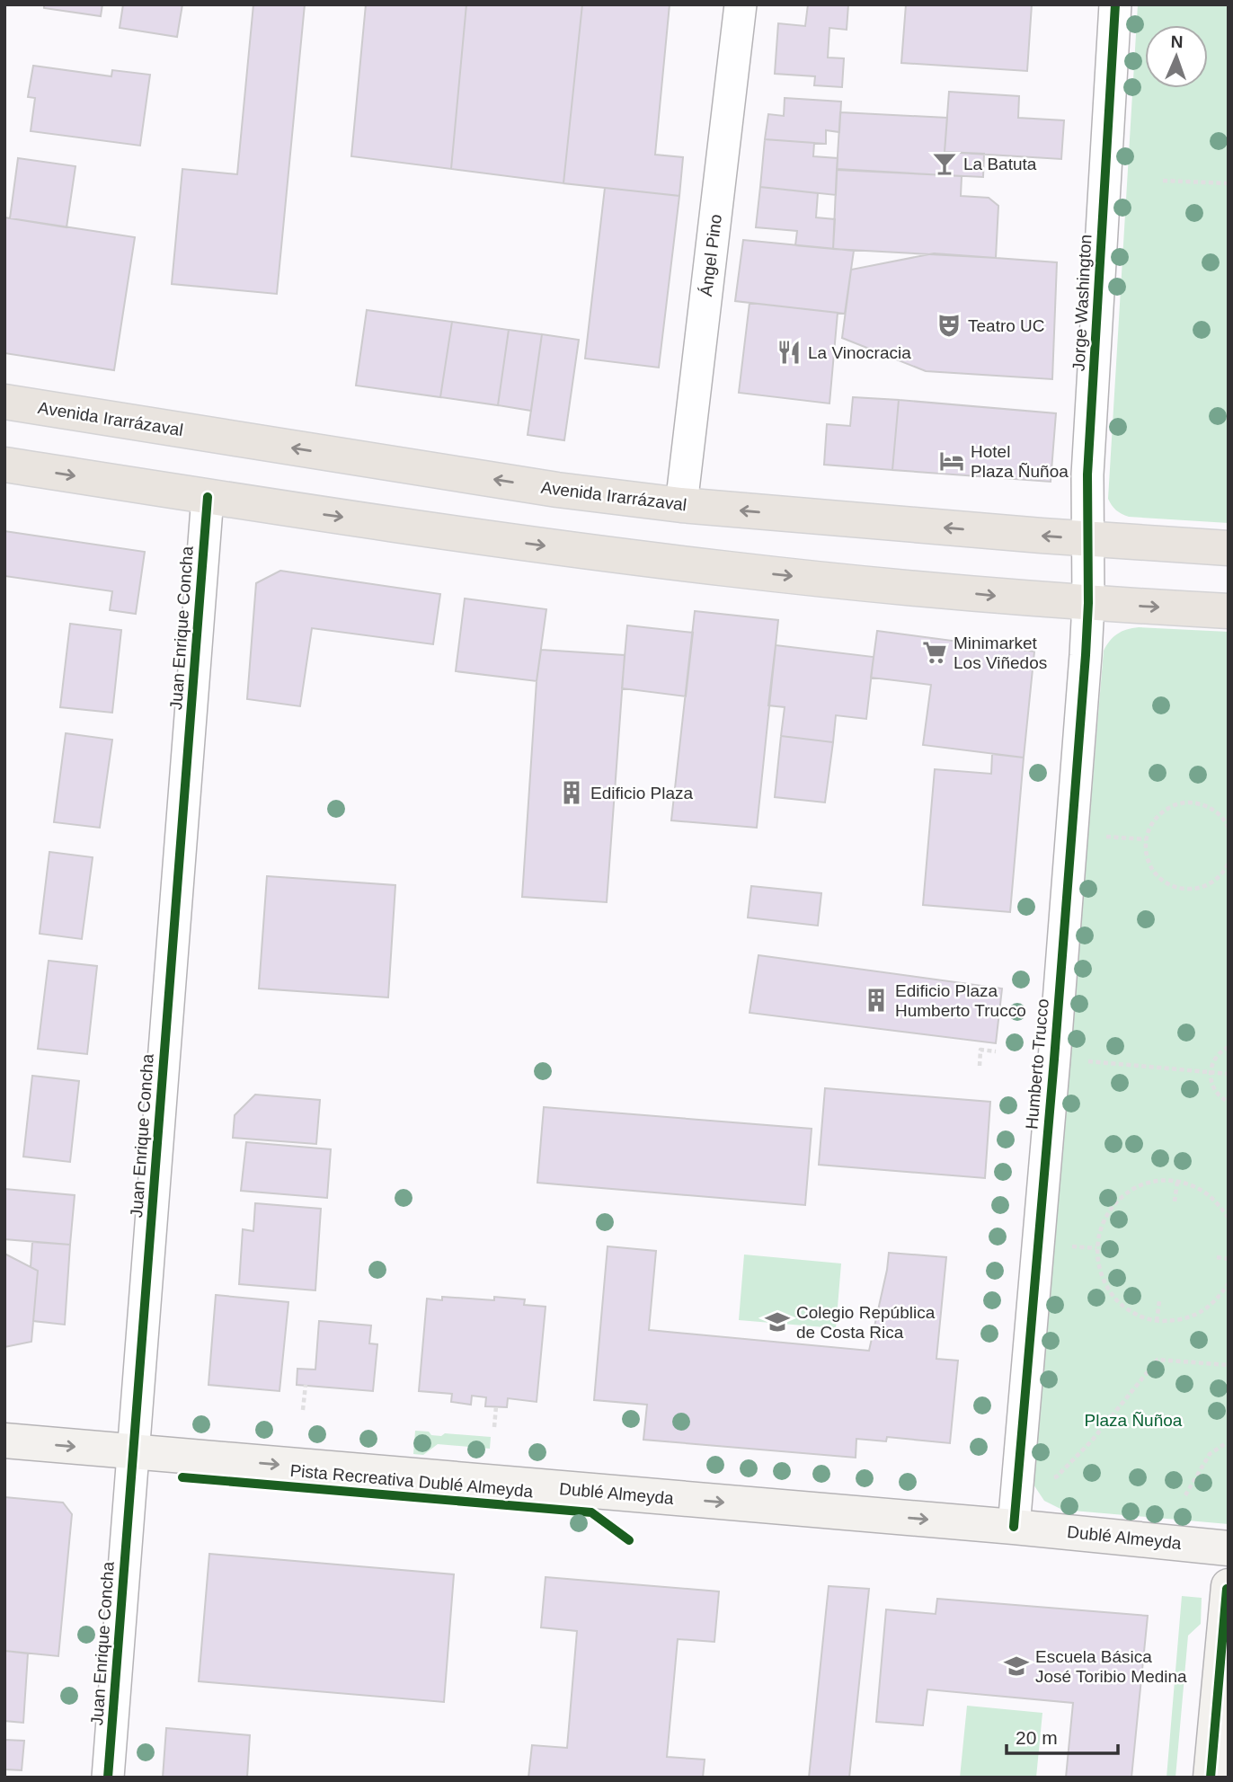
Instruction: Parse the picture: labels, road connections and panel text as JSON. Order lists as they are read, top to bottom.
{
  "streets": {
    "main road": ["Avenida Irarrázaval", "Dublé Almeyda"],
    "street": [
      "Ángel Pino",
      "Jorge Washington",
      "Juan Enrique Concha",
      "Humberto Trucco"
    ],
    "cycle path": ["Pista Recreativa Dublé Almeyda"]
  },
  "crossings": [
    ["Ángel Pino", "Avenida Irarrázaval"],
    ["Jorge Washington", "Avenida Irarrázaval"],
    ["Jorge Washington", "Humberto Trucco"],
    ["Juan Enrique Concha", "Dublé Almeyda"],
    ["Humberto Trucco", "Dublé Almeyda"]
  ],
  "one_way": ["Dublé Almeyda"],
  "parks": ["Plaza Ñuñoa"],
  "places": {
    "bar": ["La Batuta"],
    "theatre": ["Teatro UC"],
    "restaurant": ["La Vinocracia"],
    "hotel": ["Hotel Plaza Ñuñoa"],
    "supermarket": ["Minimarket Los Viñedos"],
    "building": ["Edificio Plaza", "Edificio Plaza Humberto Trucco"],
    "school or university": ["Colegio República de Costa Rica", "Escuela Básica José Toribio Medina"]
  },
  "scale_bar": "20 m",
  "north": "top"
}
